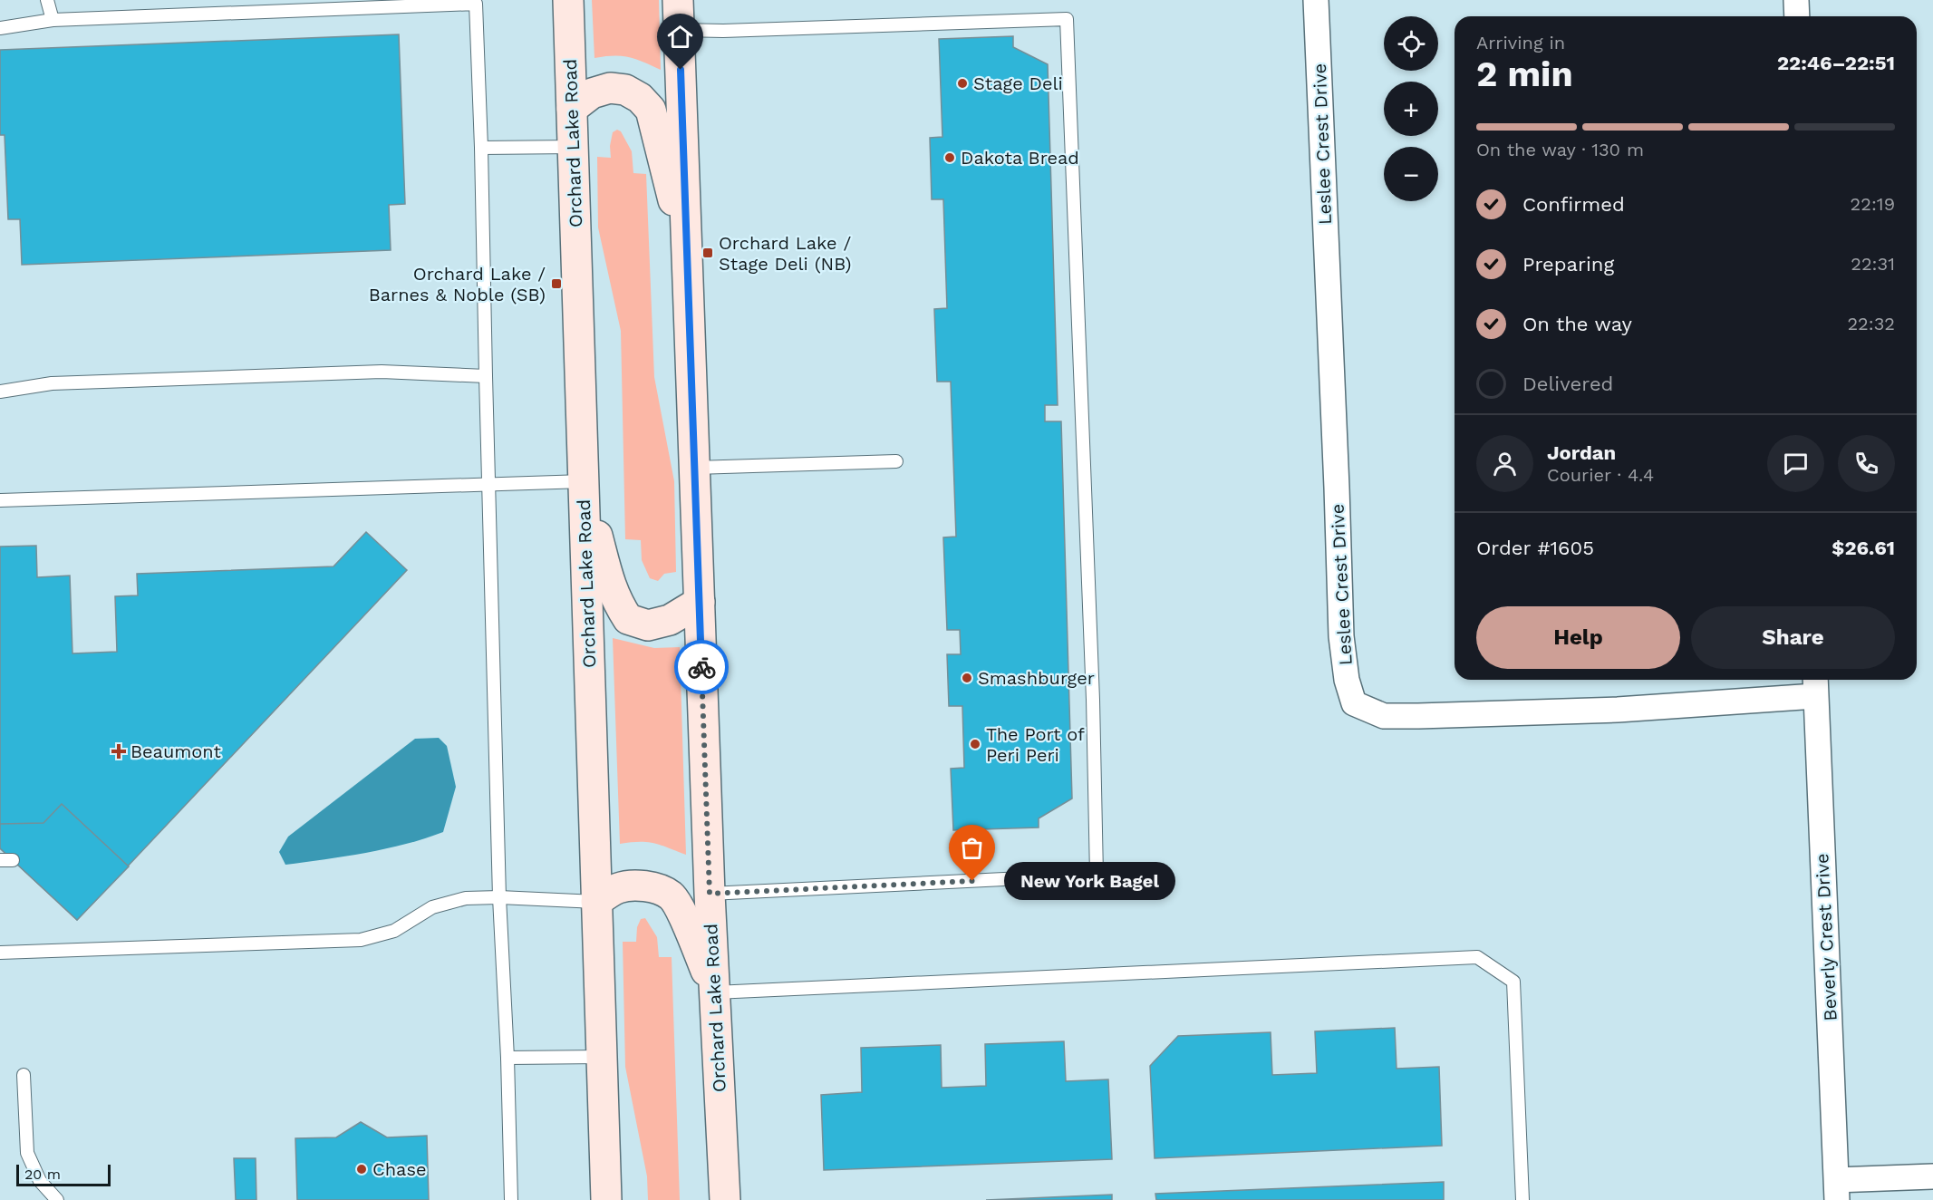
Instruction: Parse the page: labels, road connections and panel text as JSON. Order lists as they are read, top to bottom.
{
  "streets": {
    "main road": ["Orchard Lake Road"],
    "street": ["Leslee Crest Drive", "Beverly Crest Drive"]
  },
  "crossings": [
    ["Leslee Crest Drive", "Beverly Crest Drive"]
  ],
  "places": {
    "other": [
      "Stage Deli",
      "Dakota Bread",
      "Smashburger",
      "The Port of Peri Peri",
      "New York Bagel",
      "Chase"
    ],
    "transit": ["Orchard Lake / Stage Deli (NB)", "Orchard Lake / Barnes & Noble (SB)"],
    "health": ["Beaumont"]
  },
  "scale_bar": "20 m",
  "page": {
    "map_buttons": ["+", "−"],
    "heading": ["2 min", "Arriving in", "22:46–22:51"],
    "panel": [
      "Jordan",
      "Courier · 4.4",
      "Order #1605",
      "$26.61"
    ],
    "bar": "On the way · 130 m",
    "list": [
      ["Confirmed", "22:19"],
      ["Preparing", "22:31"],
      ["On the way", "22:32"],
      "Delivered"
    ],
    "buttons": ["Help", "Share"],
    "bubble": "New York Bagel",
    "scale": "20 m"
  }
}
